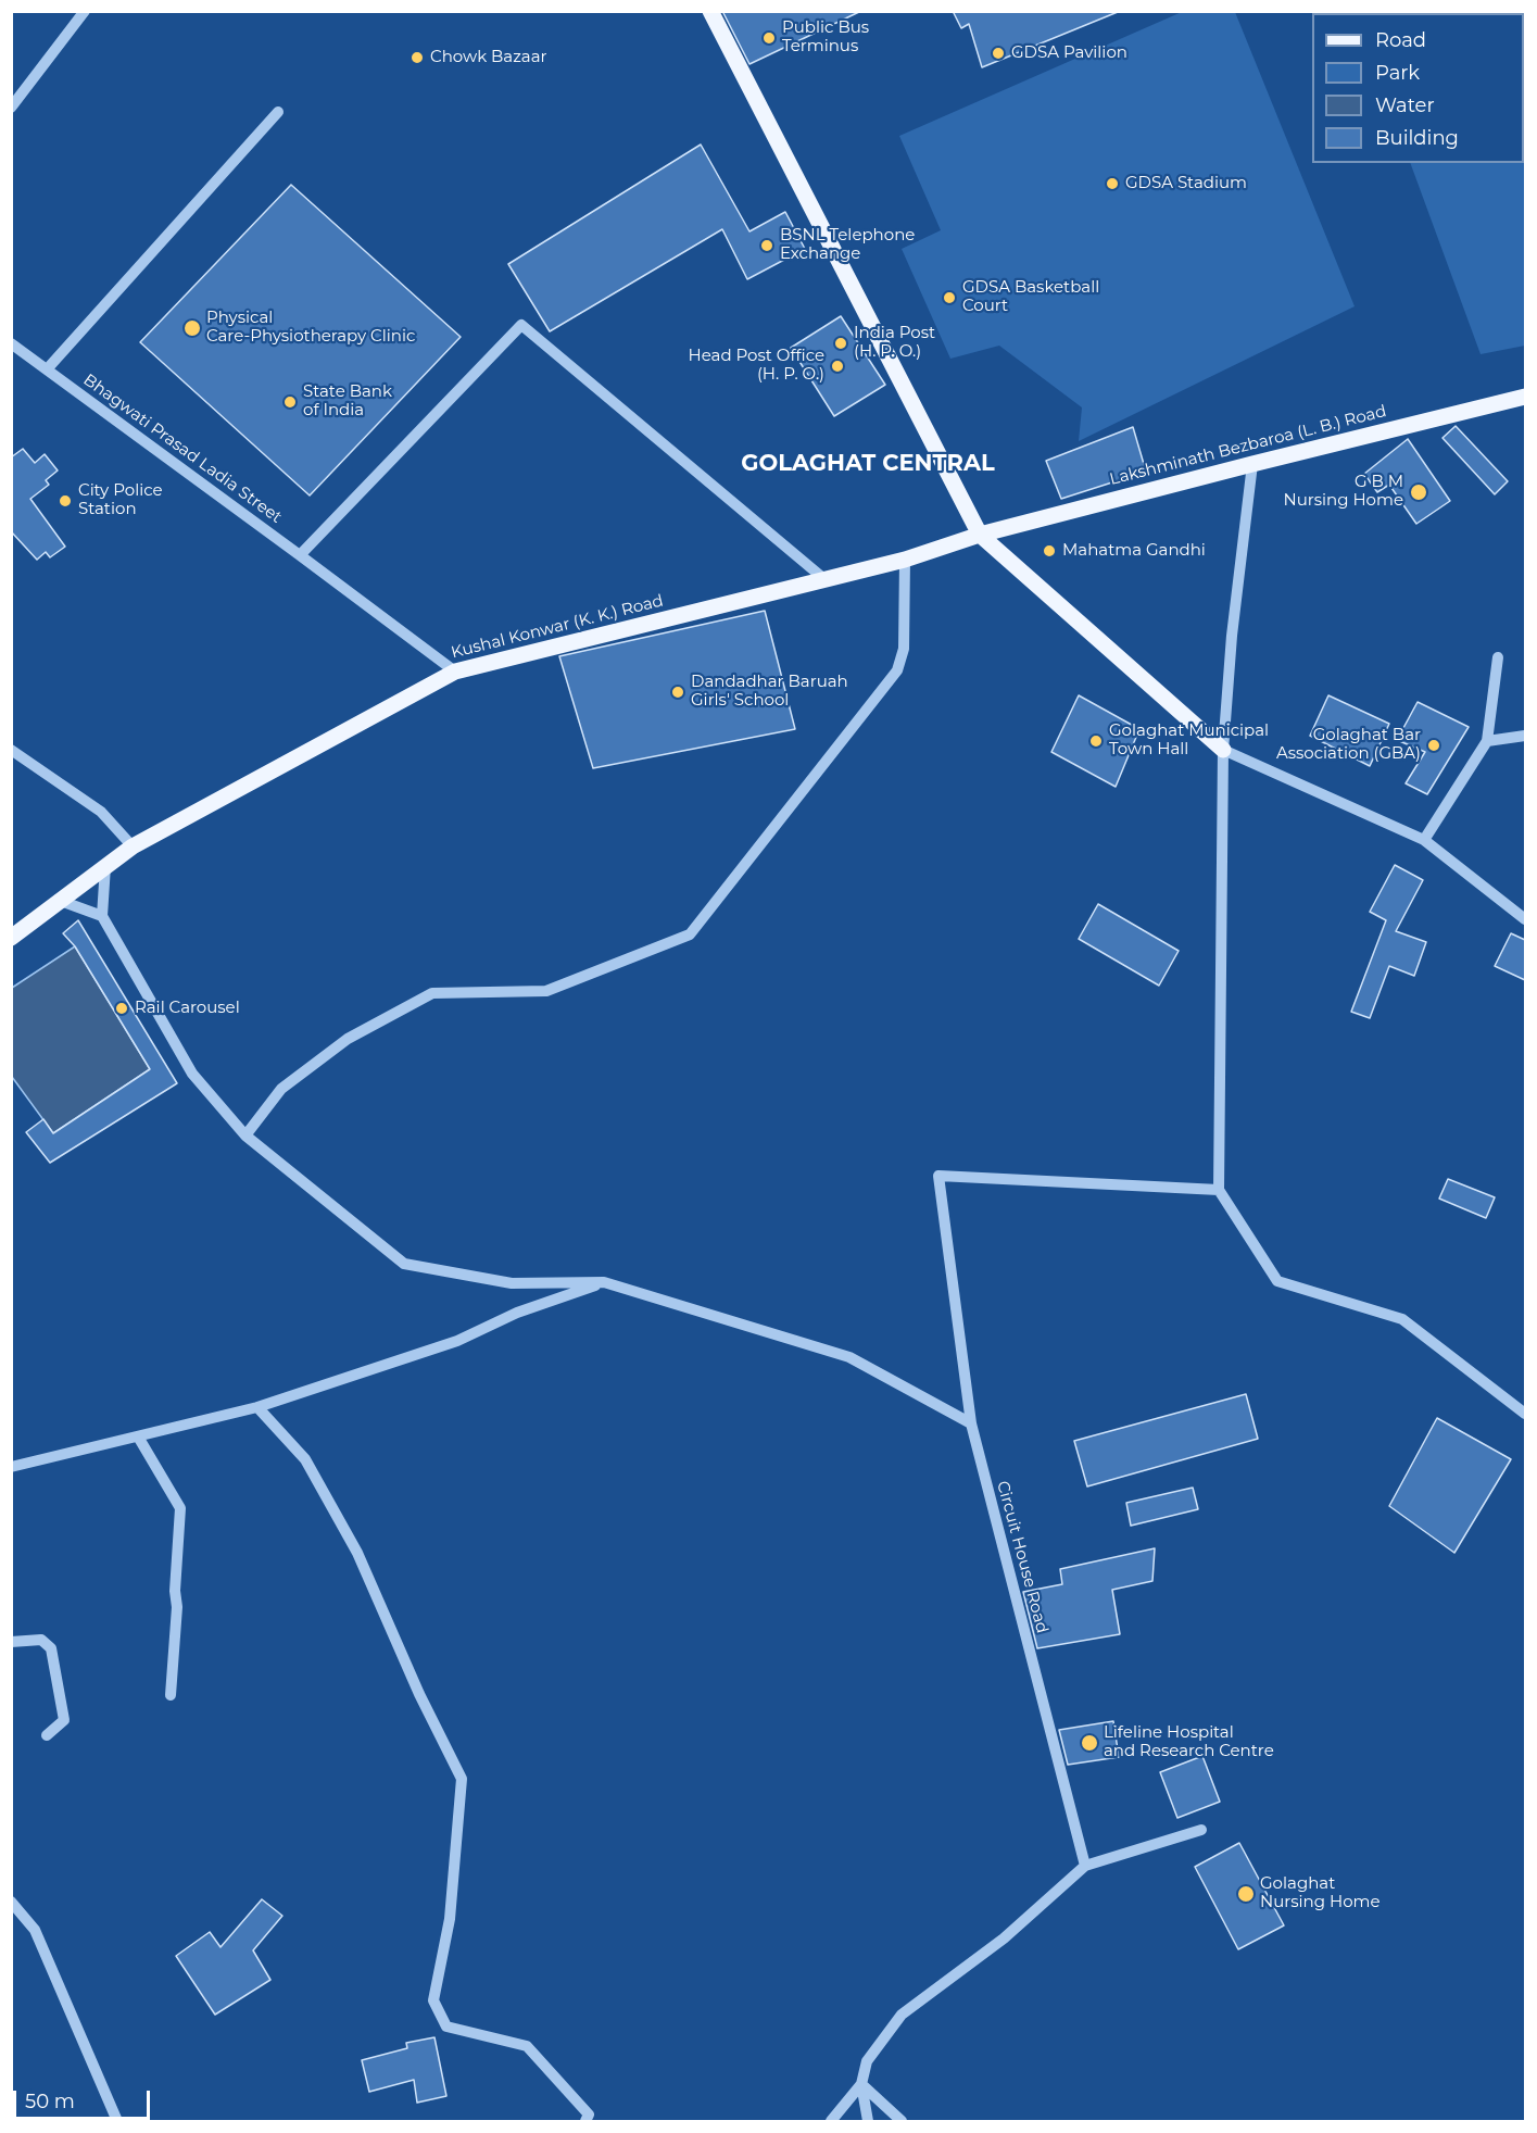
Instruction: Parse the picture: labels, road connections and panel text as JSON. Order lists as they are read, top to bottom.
{
  "streets": {
    "main road": ["Lakshminath Bezbaroa (L. B.) Road", "Kushal Konwar (K. K.) Road"],
    "street": ["Bhagwati Prasad Ladia Street", "Circuit House Road"]
  },
  "crossings": [
    ["Lakshminath Bezbaroa (L. B.) Road", "Kushal Konwar (K. K.) Road"],
    ["Bhagwati Prasad Ladia Street", "Kushal Konwar (K. K.) Road"]
  ],
  "districts": ["GOLAGHAT CENTRAL"],
  "places": [
    "Public Bus Terminus",
    "GDSA Pavilion",
    "Chowk Bazaar",
    "GDSA Stadium",
    "BSNL Telephone Exchange",
    "GDSA Basketball Court",
    "Physical Care-Physiotherapy Clinic",
    "India Post (H. P. O.)",
    "Head Post Office (H. P. O.)",
    "State Bank of India",
    "G B M Nursing Home",
    "City Police Station",
    "Mahatma Gandhi",
    "Dandadhar Baruah Girls' School",
    "Golaghat Municipal Town Hall",
    "Golaghat Bar Association (GBA)",
    "Rail Carousel",
    "Lifeline Hospital and Research Centre",
    "Golaghat Nursing Home"
  ],
  "legend": [
    "Road",
    "Park",
    "Water",
    "Building"
  ],
  "scale_bar": "50 m"
}
